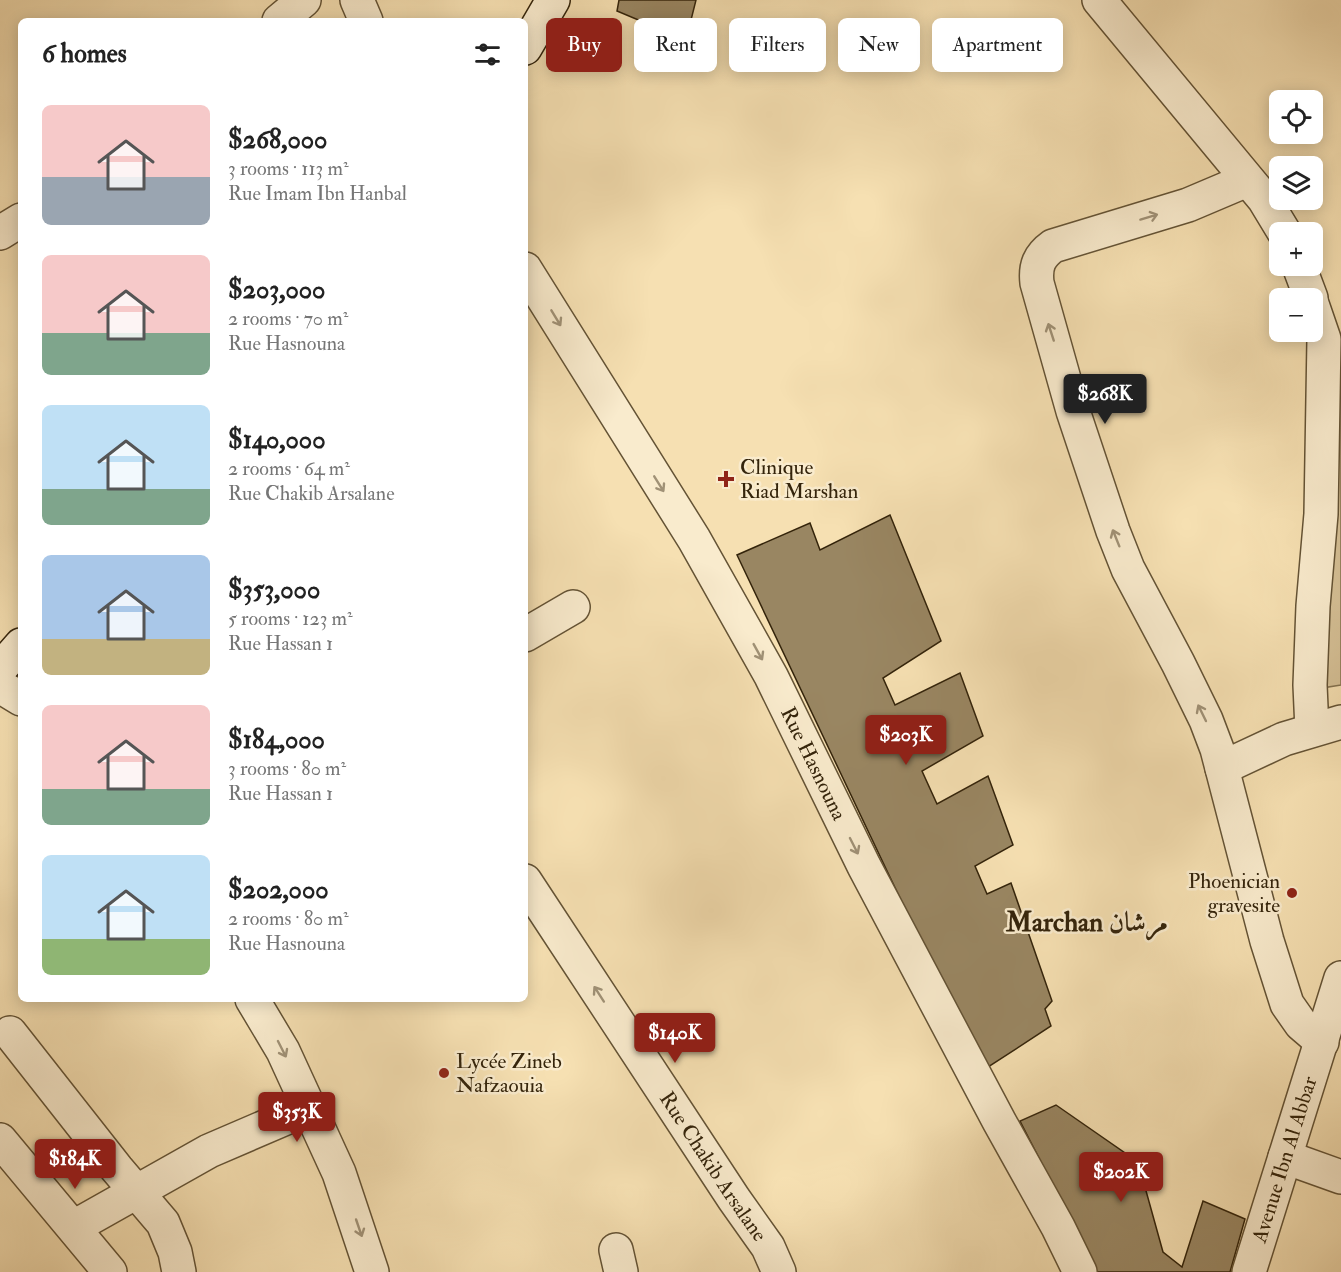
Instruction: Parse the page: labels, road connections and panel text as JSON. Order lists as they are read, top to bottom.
{
  "streets": {
    "street": ["Rue Hasnouna", "Avenue Ibn Al Abbar", "Rue Chakib Arsalane"]
  },
  "one_way": ["Rue Hasnouna", "Rue Chakib Arsalane"],
  "districts": ["Marchan مرشان"],
  "places": {
    "health": ["Clinique Riad Marshan"],
    "other": ["Phoenician gravesite", "Lycée Zineb Nafzaouia"]
  },
  "page": {
    "chip": [
      "Buy",
      "Rent",
      "Filters",
      "New",
      "Apartment"
    ],
    "heading": "6 homes",
    "map_buttons": ["+", "−"],
    "list": [
      {
        "name": "$268,000",
        "note": "3 rooms · 113 m² · Rue Imam Ibn Hanbal"
      },
      {
        "name": "$203,000",
        "note": "2 rooms · 70 m² · Rue Hasnouna"
      },
      {
        "name": "$140,000",
        "note": "2 rooms · 64 m² · Rue Chakib Arsalane"
      },
      {
        "name": "$353,000",
        "note": "5 rooms · 123 m² · Rue Hassan 1"
      },
      {
        "name": "$184,000",
        "note": "3 rooms · 80 m² · Rue Hassan 1"
      },
      {
        "name": "$202,000",
        "note": "2 rooms · 80 m² · Rue Hasnouna"
      }
    ],
    "price": [
      "$268K",
      "$203K",
      "$140K",
      "$353K",
      "$184K",
      "$202K"
    ]
  }
}
